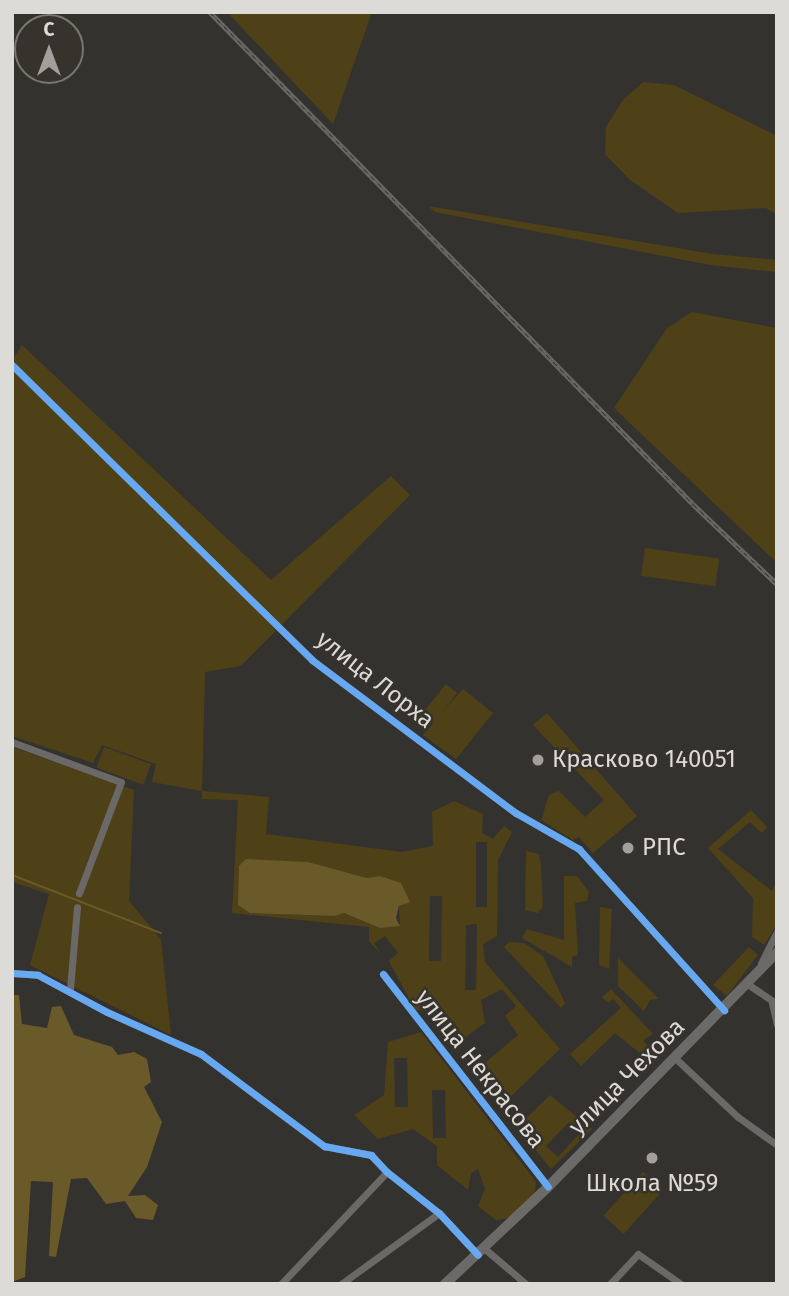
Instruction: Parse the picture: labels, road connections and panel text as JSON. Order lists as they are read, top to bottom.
{
  "streets": {
    "main road": ["улица Чехова"],
    "street": ["улица Лорха", "улица Некрасова"]
  },
  "crossings": [
    ["улица Лорха", "улица Чехова"],
    ["улица Некрасова", "улица Чехова"]
  ],
  "places": ["Красково 140051", "РПС", "Школа №59"],
  "north": "top"
}
